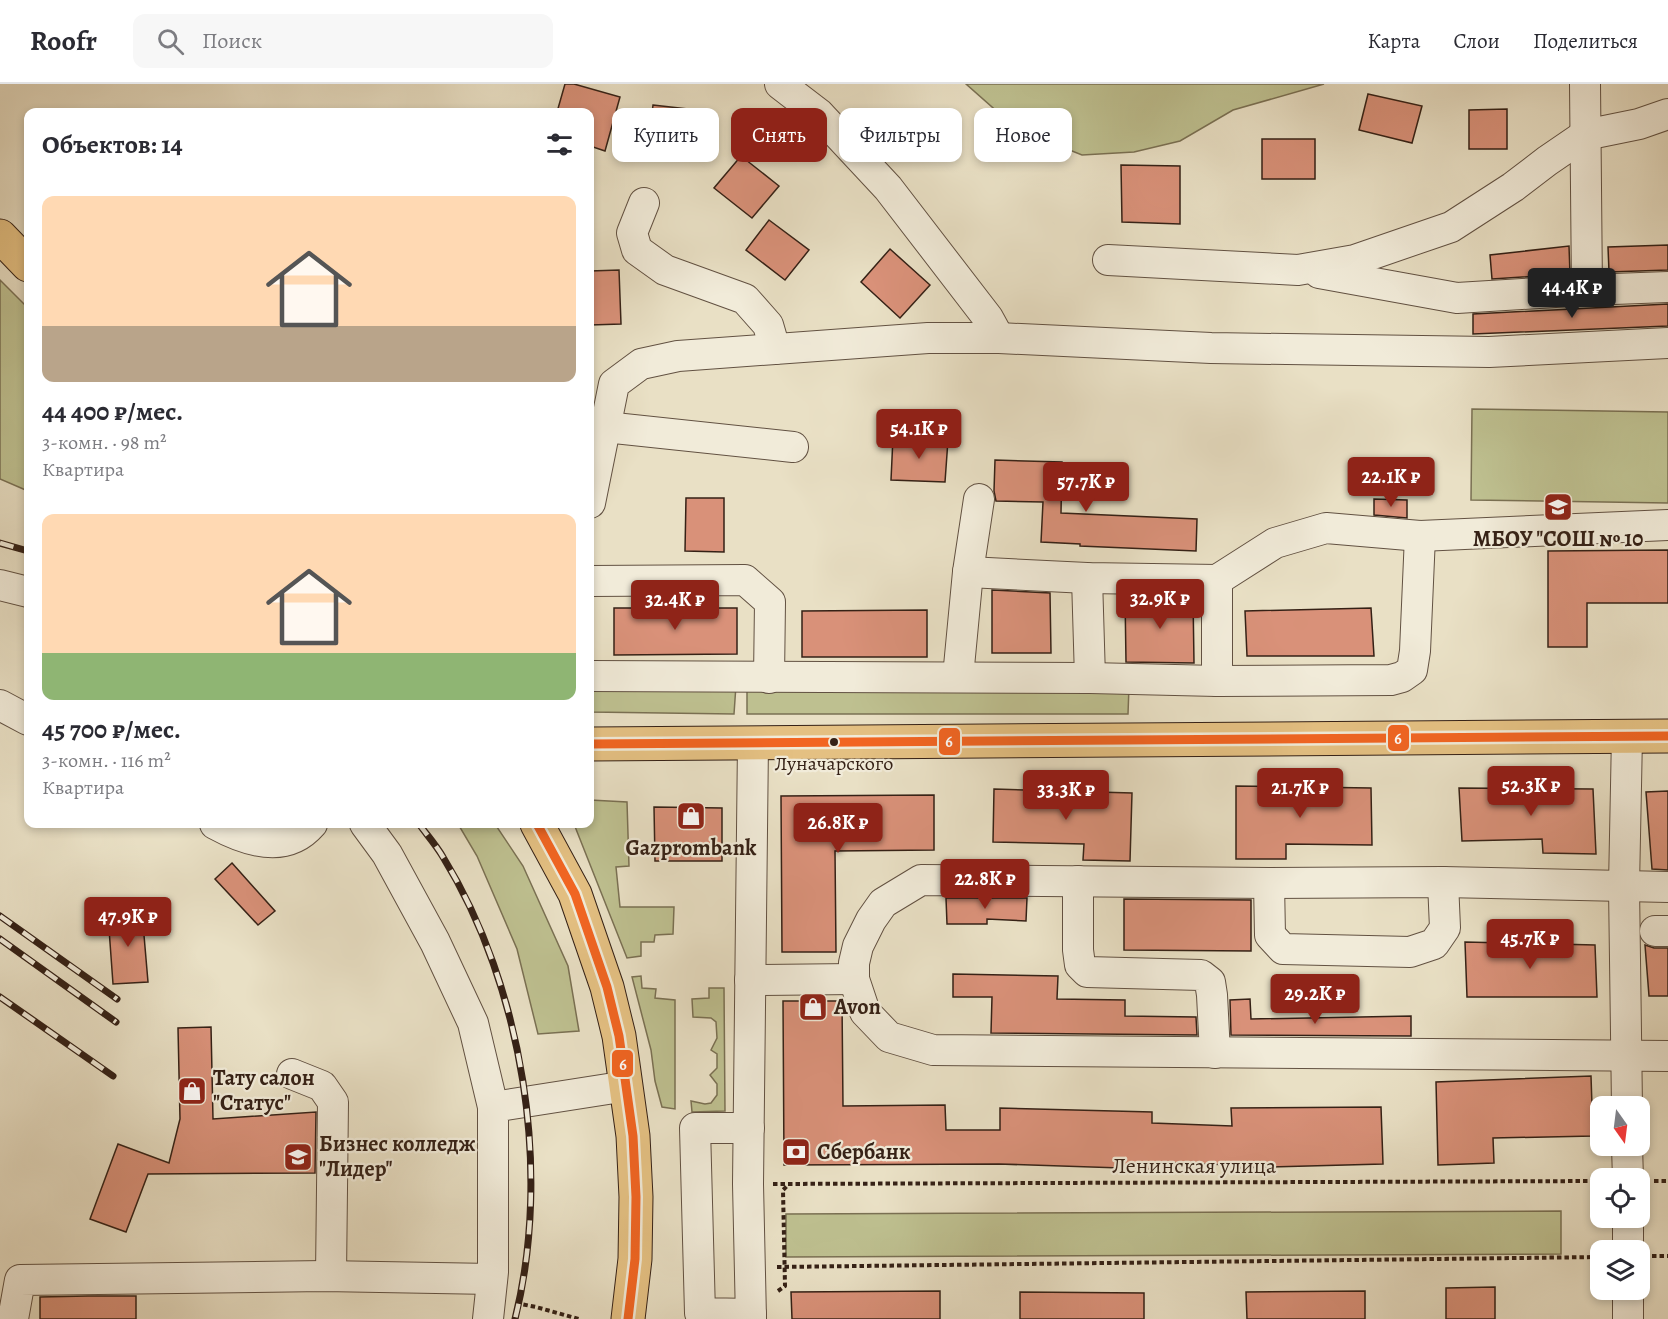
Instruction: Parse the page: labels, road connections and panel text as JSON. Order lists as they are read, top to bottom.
{
  "streets": {
    "path": ["Ленинская улица"]
  },
  "places": {
    "school or university": ["МБОУ \"СОШ № 10", "Бизнес колледж \"Лидер\""],
    "other": ["Луначарского"],
    "shop": ["Gazprombank", "Avon", "Тату салон \"Статус\""],
    "bank": ["Сбербанк"]
  },
  "lines": ["transit line 6"],
  "north": "bottom",
  "page": {
    "header": "Roofr",
    "search": "Поиск",
    "nav": ["Карта", "Слои", "Поделиться"],
    "chip": [
      "Купить",
      "Снять",
      "Фильтры",
      "Новое"
    ],
    "heading": "Объектов: 14",
    "list": [
      {
        "name": "44 400 ₽/мес.",
        "note": "3-комн. · 98 m² · Квартира"
      },
      {
        "name": "45 700 ₽/мес.",
        "note": "3-комн. · 116 m² · Квартира"
      }
    ],
    "price": [
      "44.4K ₽",
      "54.1K ₽",
      "22.1K ₽",
      "57.7K ₽",
      "32.9K ₽",
      "32.4K ₽",
      "52.3K ₽",
      "21.7K ₽",
      "33.3K ₽",
      "26.8K ₽",
      "22.8K ₽",
      "47.9K ₽",
      "45.7K ₽",
      "29.2K ₽"
    ]
  }
}
